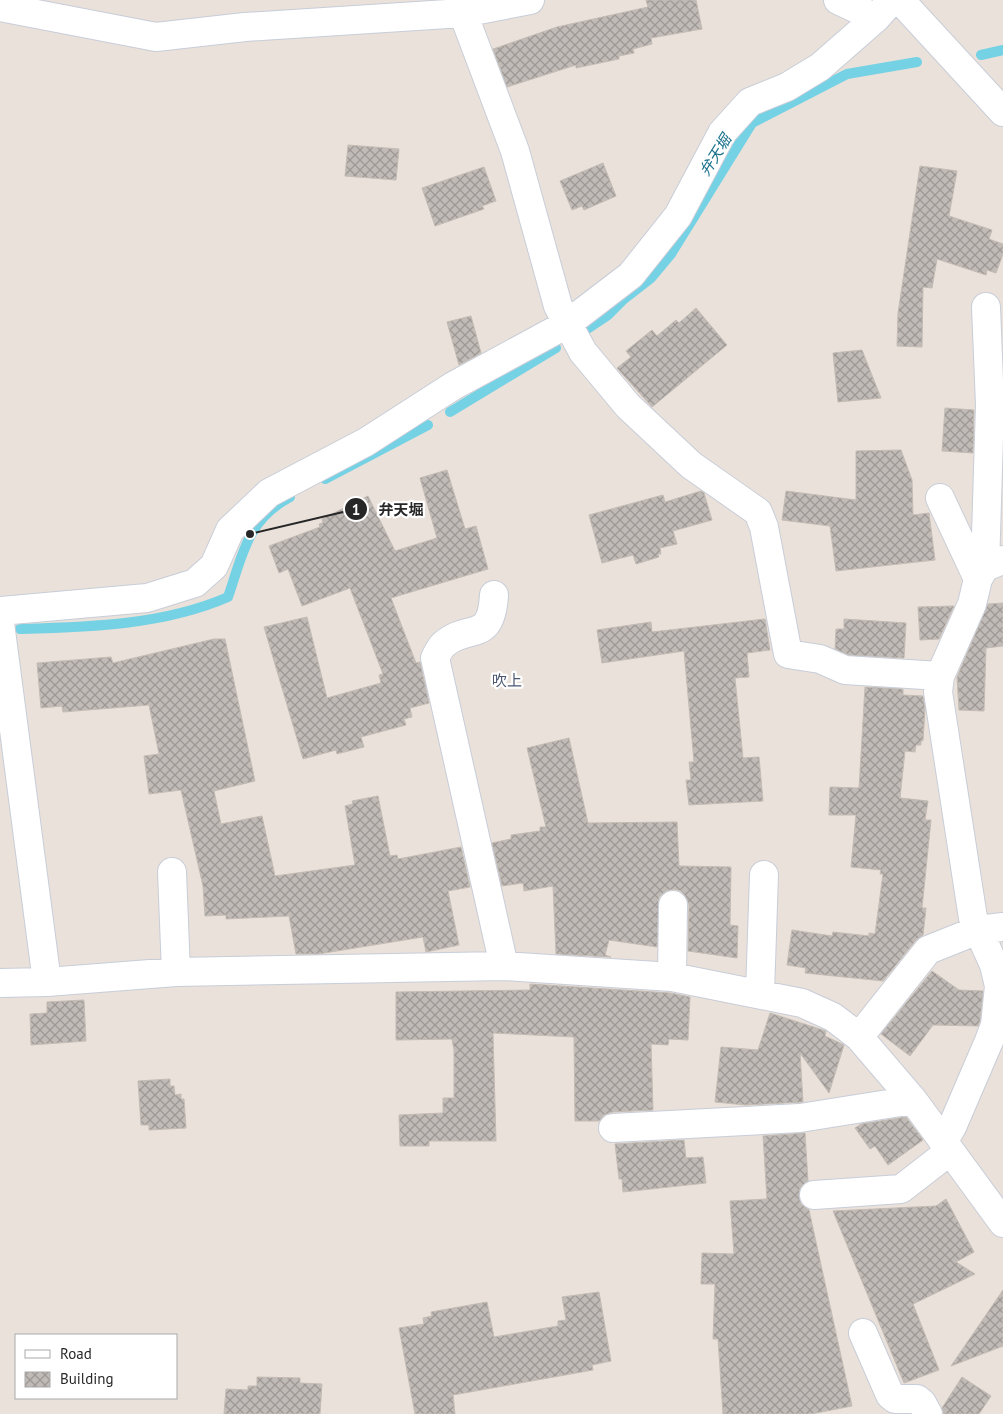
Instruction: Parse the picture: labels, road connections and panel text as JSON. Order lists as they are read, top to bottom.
{
  "districts": ["吹上"],
  "water": ["弁天堀"],
  "places": ["弁天堀"],
  "legend": ["Road", "Building"]
}
